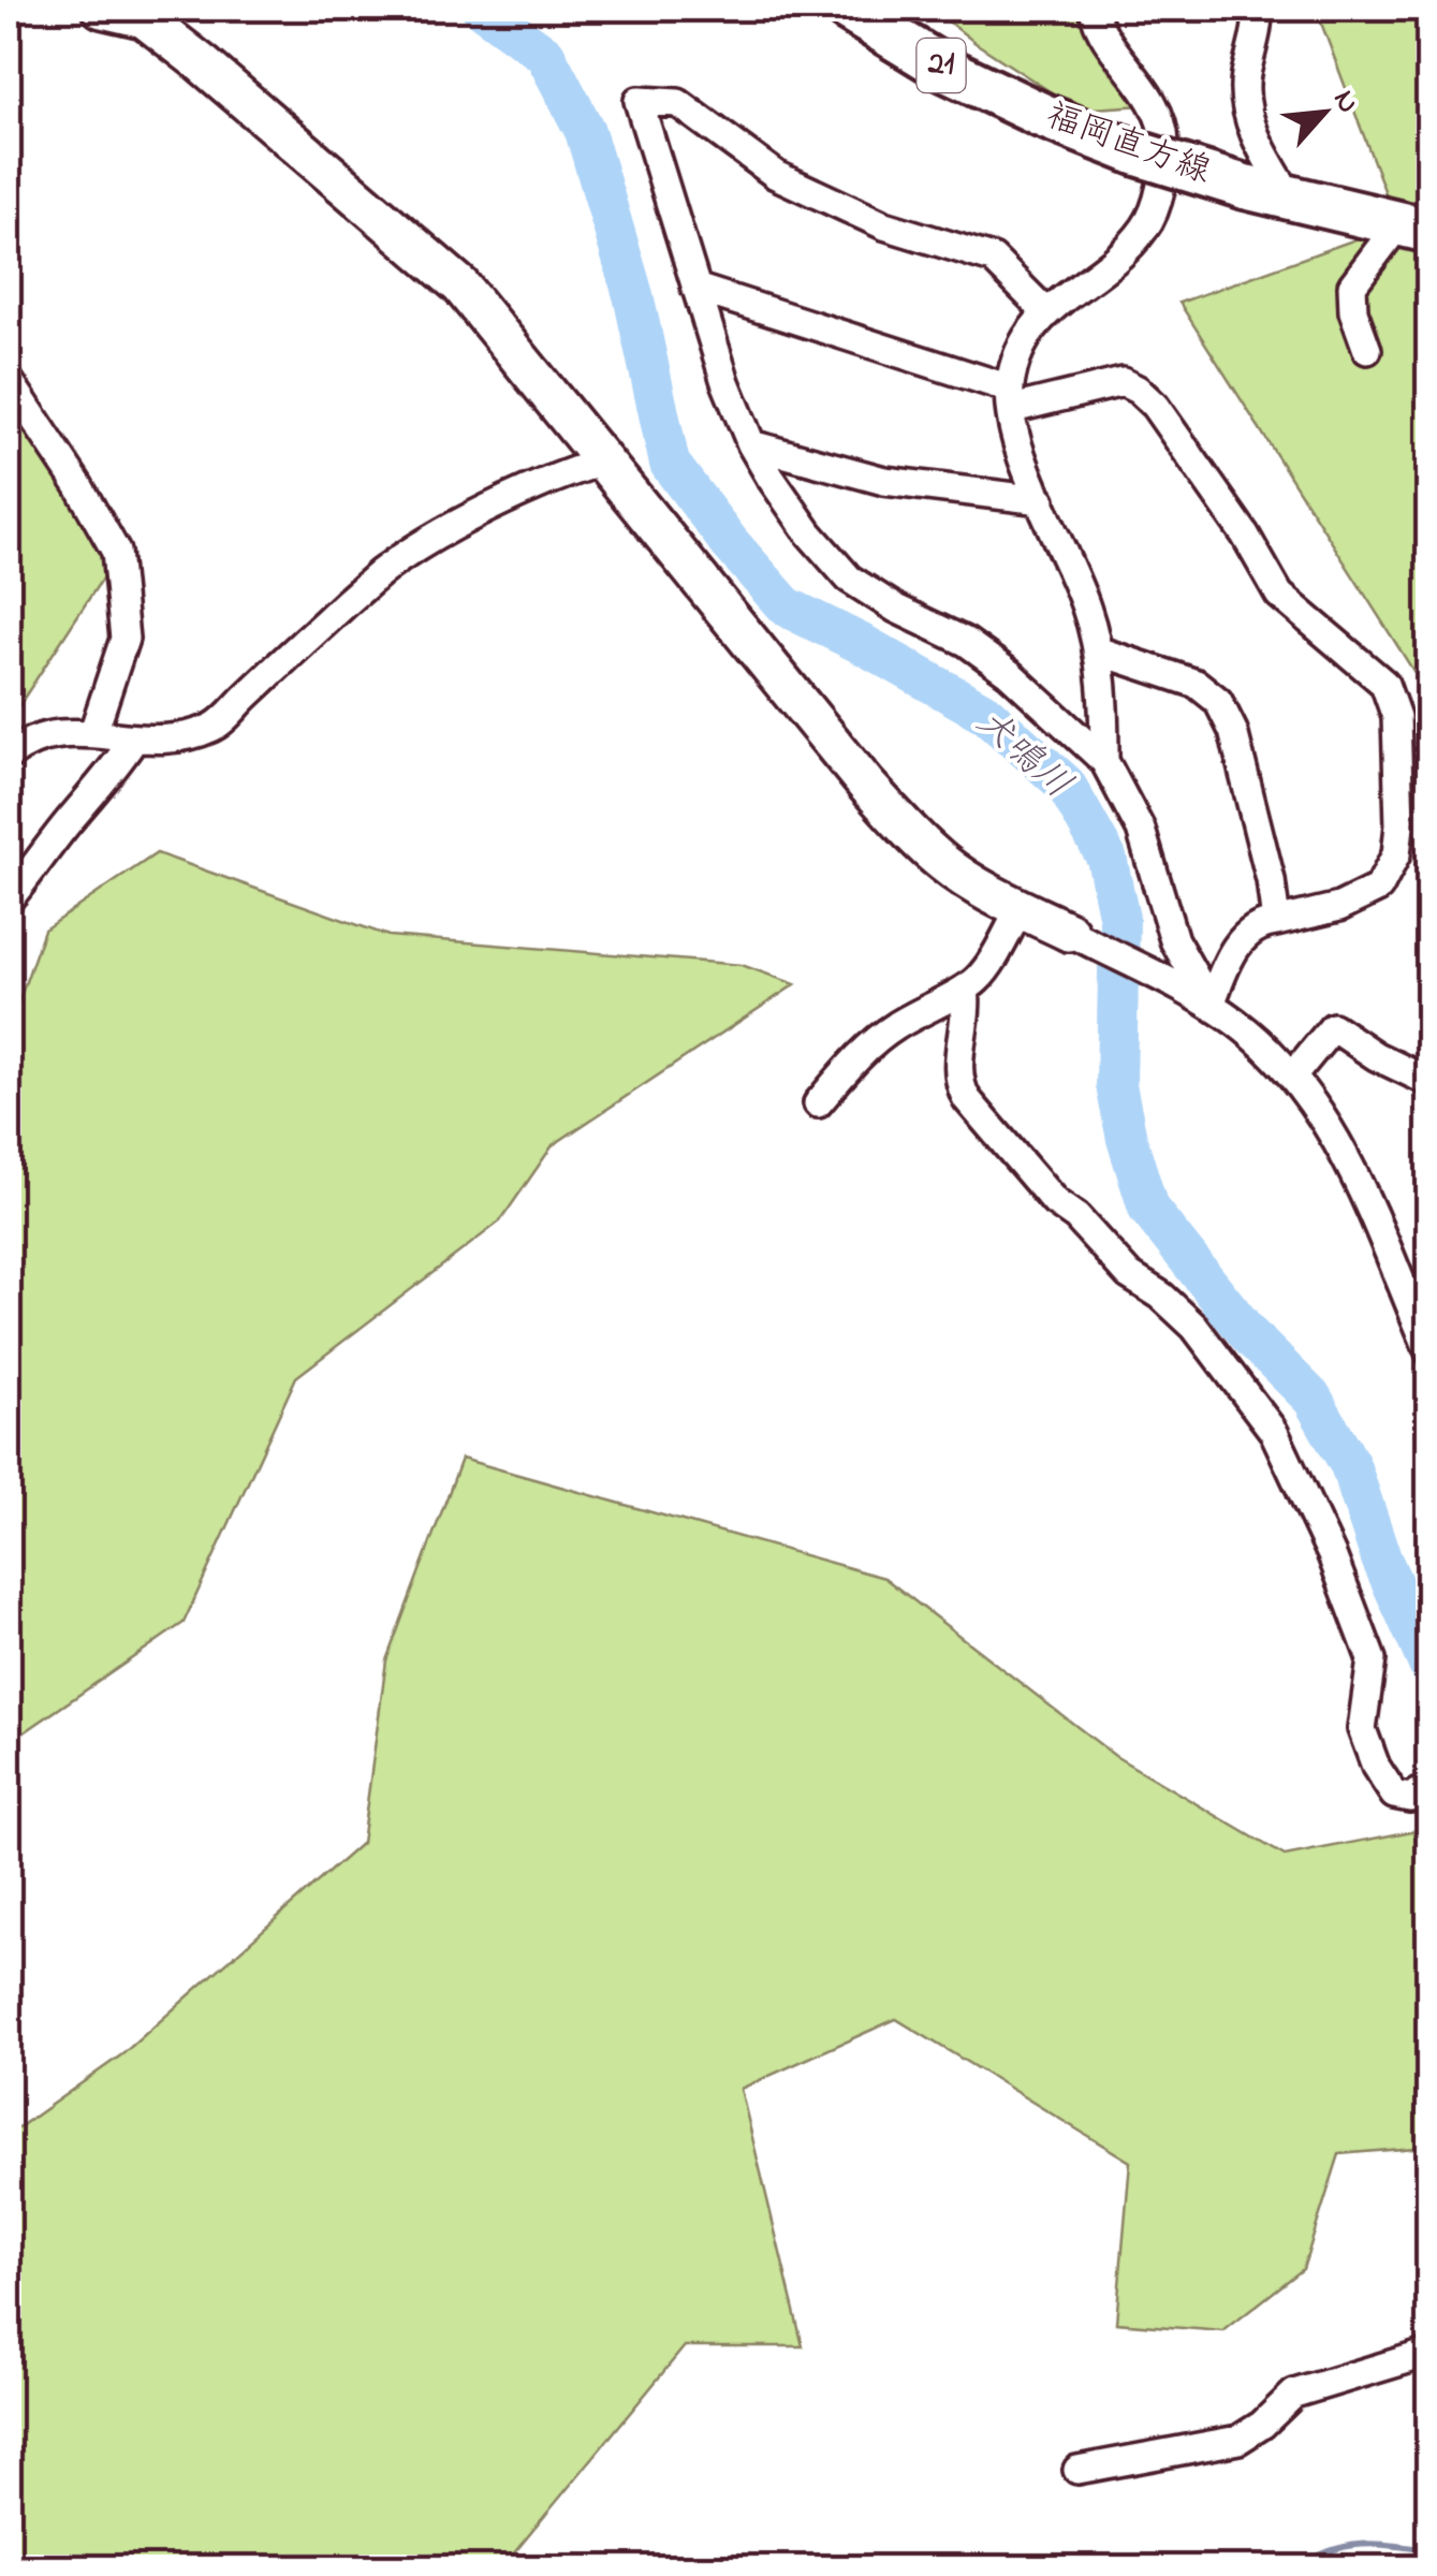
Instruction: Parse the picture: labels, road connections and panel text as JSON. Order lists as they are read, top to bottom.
{
  "streets": {
    "main road": ["21", "福岡直方線"]
  },
  "water": ["犬鳴川"],
  "north": "top right"
}
